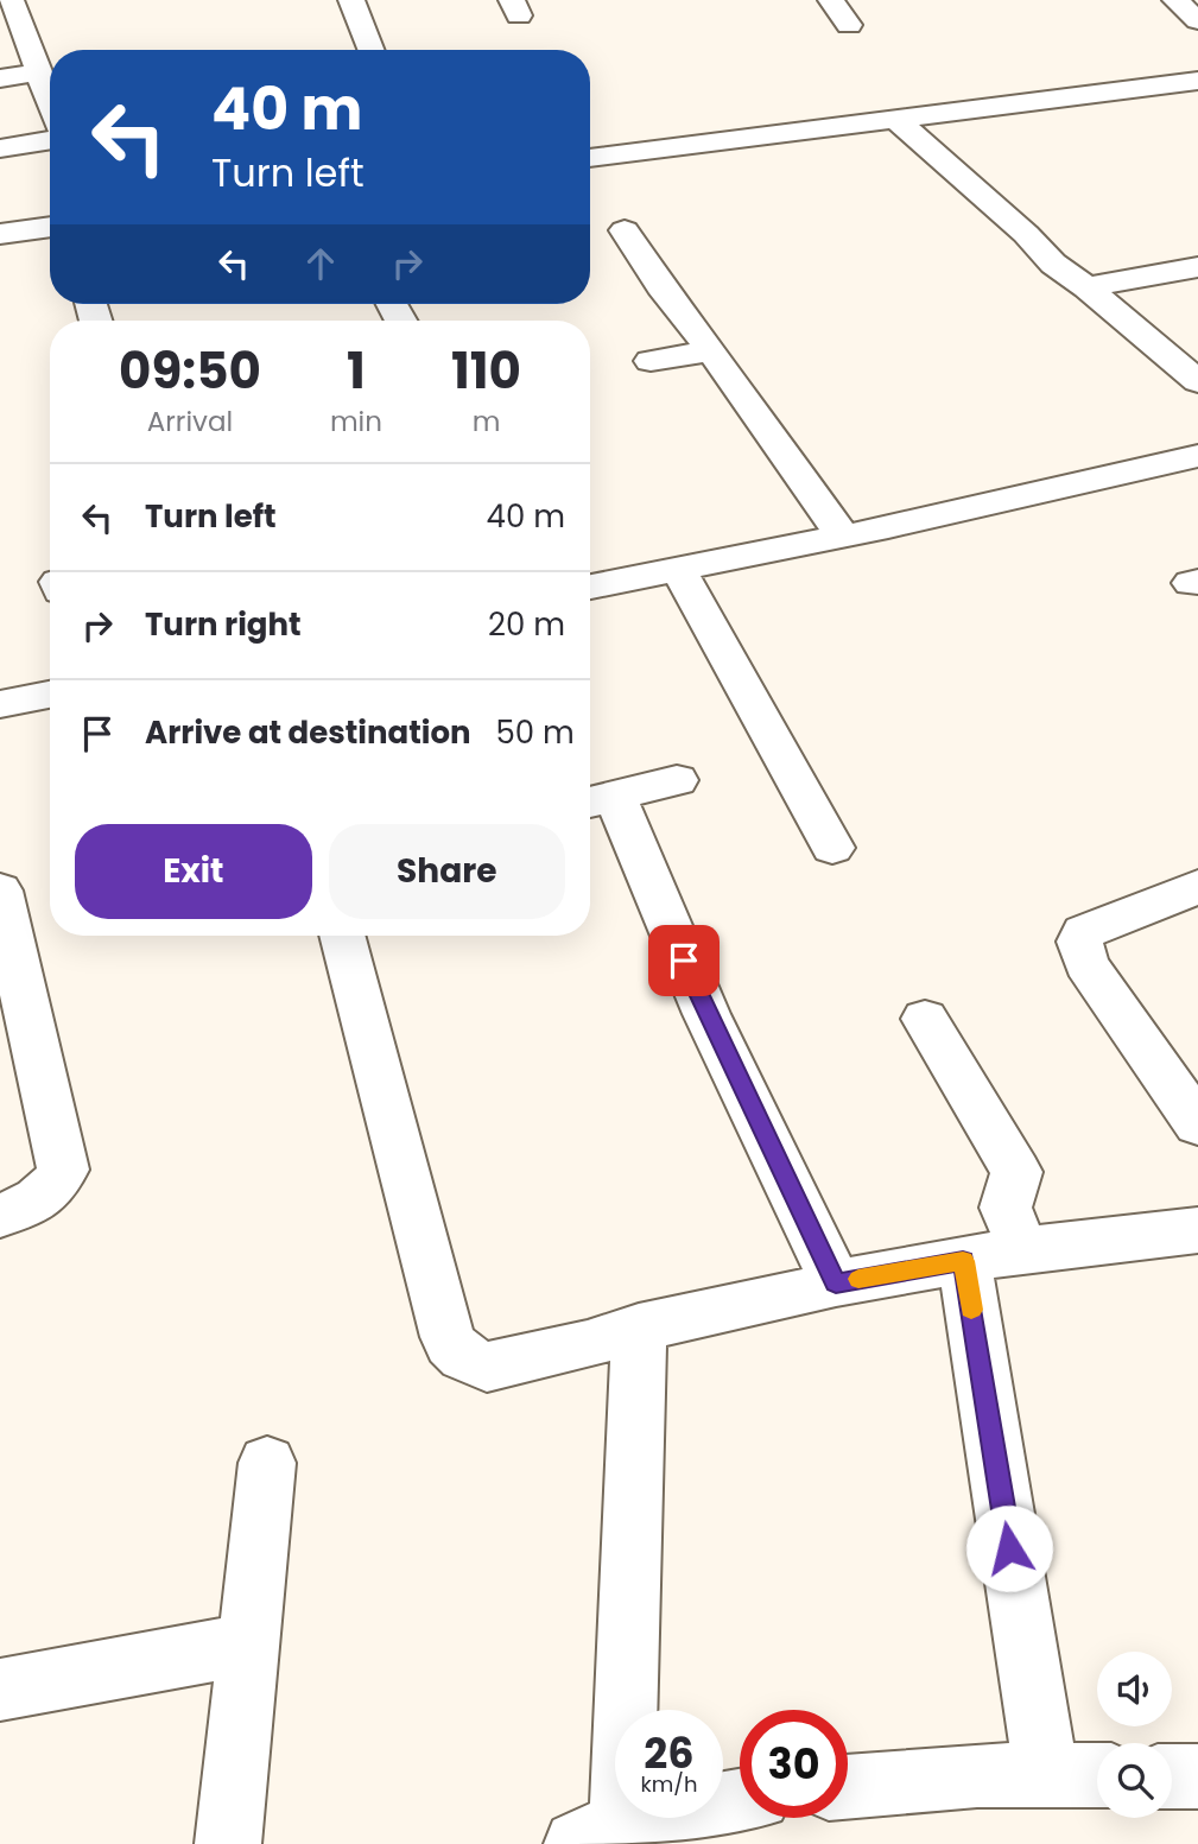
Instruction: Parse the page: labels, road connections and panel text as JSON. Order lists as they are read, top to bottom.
{
  "page": {
    "turn": ["40 m", "Turn left"],
    "eta": [
      "09:50",
      "Arrival",
      "1",
      "min",
      "110",
      "m"
    ],
    "list": [
      {
        "name": "Turn left",
        "value": "40 m"
      },
      {
        "name": "Turn right",
        "value": "20 m"
      },
      {
        "name": "Arrive at destination",
        "value": "50 m"
      }
    ],
    "buttons": ["Exit", "Share"],
    "speed": "26 km/h",
    "limit": "30"
  }
}
